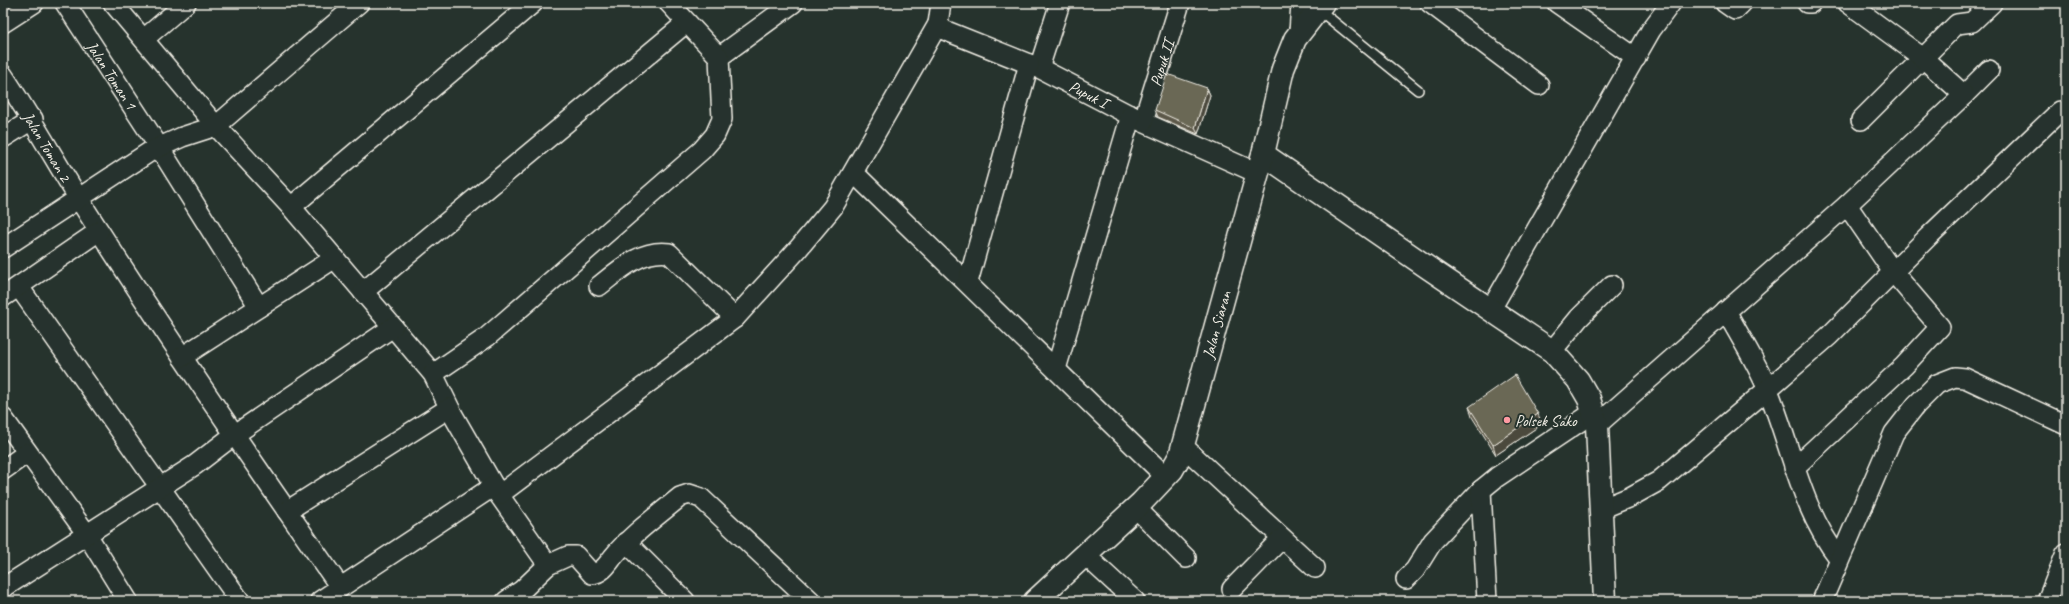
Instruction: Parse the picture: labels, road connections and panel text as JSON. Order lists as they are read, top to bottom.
{
  "streets": {
    "street": [
      "Pupuk II",
      "Jalan Toman 1",
      "Pupuk I",
      "Jalan Toman 2",
      "Jalan Siaran"
    ]
  },
  "crossings": [
    ["Pupuk II", "Pupuk I"],
    ["Pupuk I", "Jalan Siaran"]
  ],
  "places": ["Polsek Sako"]
}
